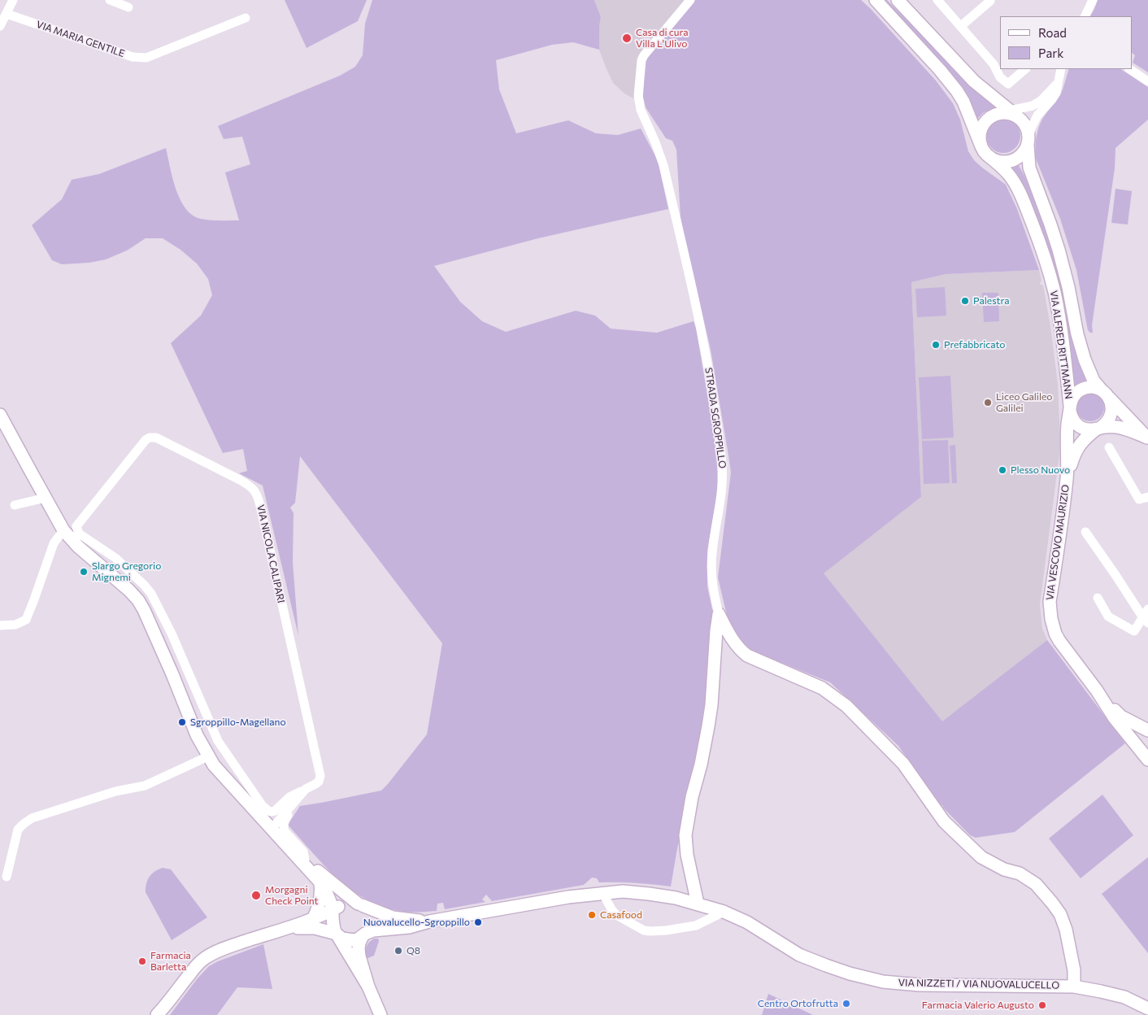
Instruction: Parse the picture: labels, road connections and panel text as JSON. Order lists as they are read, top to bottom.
{
  "streets": {
    "main road": [
      "VIA ALFRED RITTMANN",
      "STRADA SGROPPILLO",
      "VIA VESCOVO MAURIZIO",
      "VIA NIZZETI / VIA NUOVALUCELLO"
    ],
    "street": ["VIA MARIA GENTILE", "VIA NICOLA CALIPARI"]
  },
  "crossings": [
    ["STRADA SGROPPILLO", "VIA NIZZETI / VIA NUOVALUCELLO"]
  ],
  "places": [
    "Casa di cura Villa L'Ulivo",
    "Palestra",
    "Prefabbricato",
    "Liceo Galileo Galilei",
    "Plesso Nuovo",
    "Slargo Gregorio Mignemi",
    "Sgroppillo-Magellano",
    "Morgagni Check Point",
    "Casafood",
    "Nuovalucello-Sgroppillo",
    "Q8",
    "Farmacia Barletta",
    "Centro Ortofrutta",
    "Farmacia Valerio Augusto"
  ],
  "legend": ["Road", "Park"]
}
